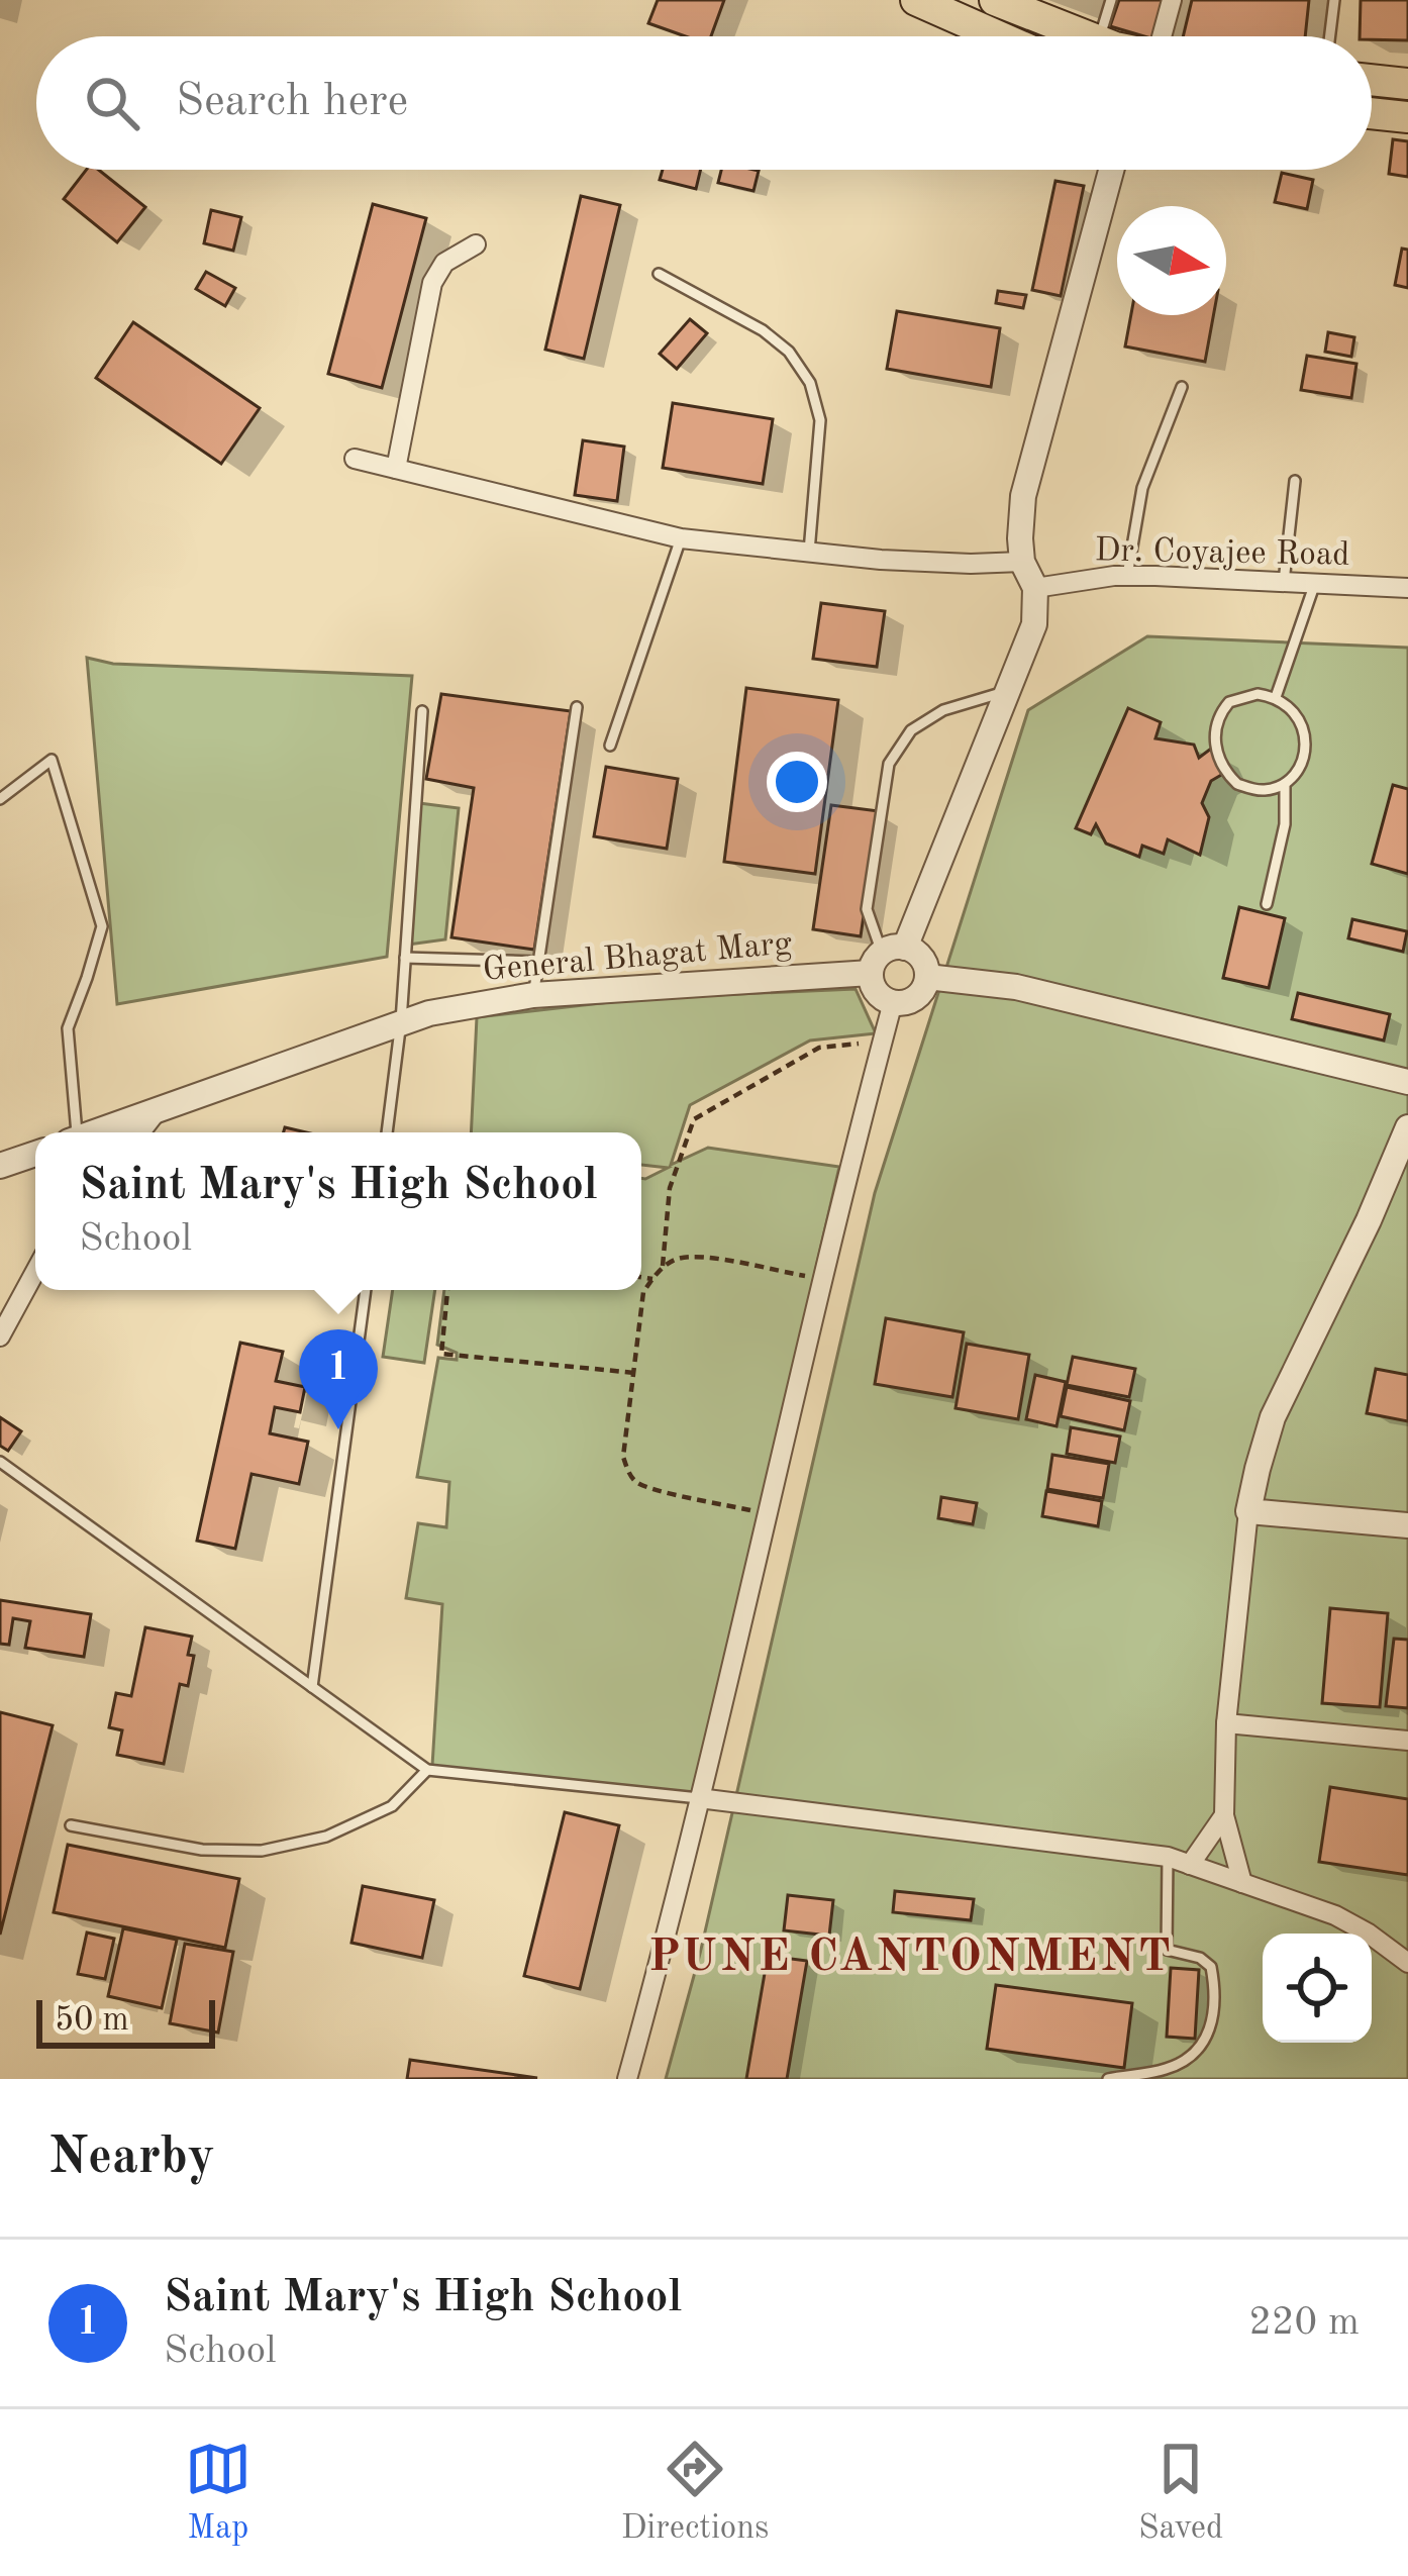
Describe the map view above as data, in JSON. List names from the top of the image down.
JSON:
{
  "streets": {
    "street": ["Dr. Coyajee Road", "General Bhagat Marg"]
  },
  "districts": ["PUNE CANTONMENT"],
  "scale_bar": "50 m",
  "north": "right",
  "page": {
    "search": "Search here",
    "popup": ["Saint Mary's High School", "School"],
    "pins": "1",
    "scale": "50 m",
    "heading": "Nearby",
    "list": [
      {
        "mark": "1",
        "name": "Saint Mary's High School",
        "note": "School",
        "value": "220 m"
      }
    ],
    "nav": ["Map", "Directions", "Saved"]
  }
}
